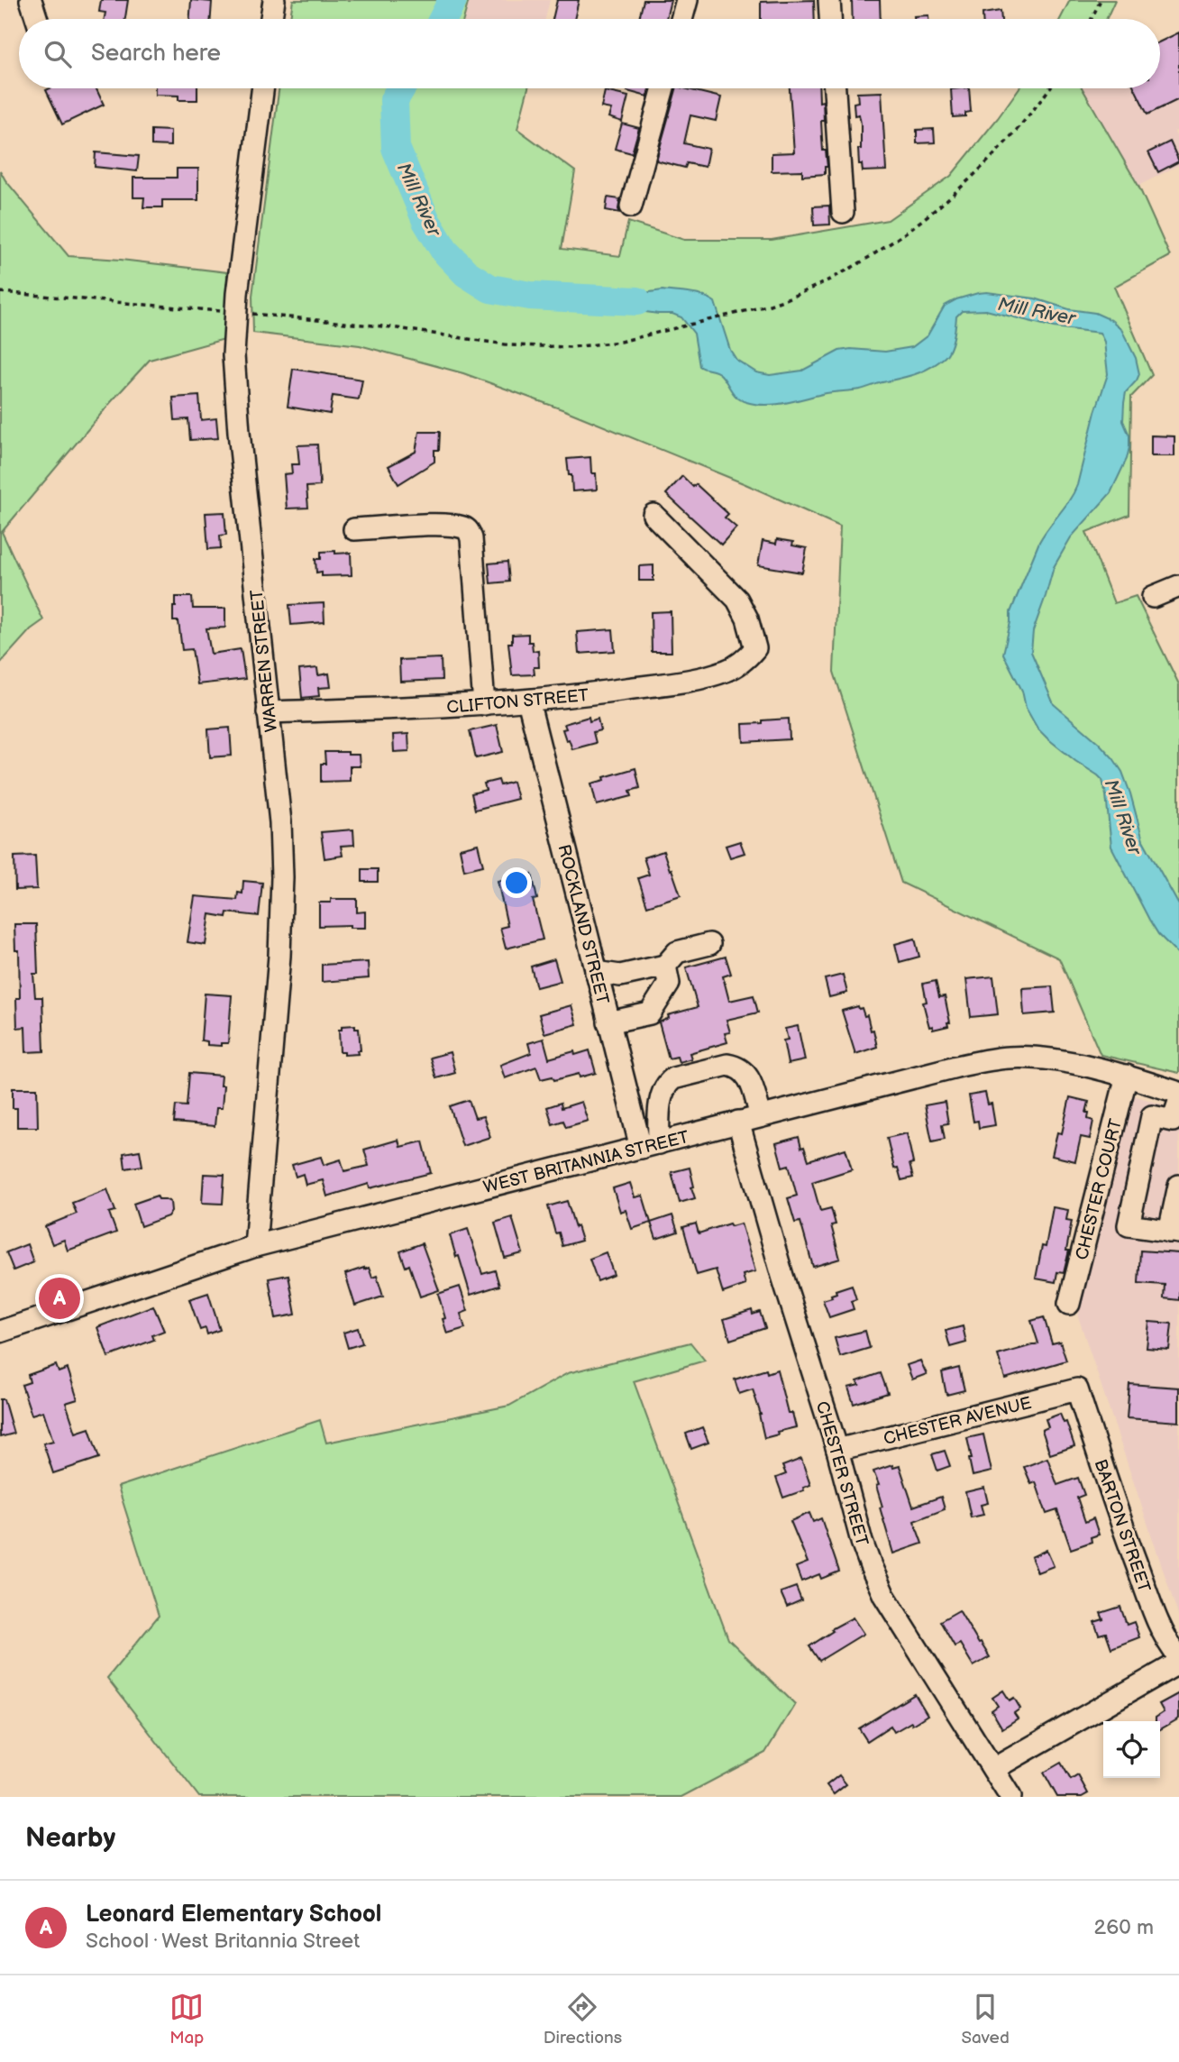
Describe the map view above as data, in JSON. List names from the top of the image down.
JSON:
{
  "streets": {
    "street": [
      "WARREN STREET",
      "CLIFTON STREET",
      "ROCKLAND STREET",
      "WEST BRITANNIA STREET",
      "CHESTER COURT",
      "CHESTER AVENUE",
      "CHESTER STREET",
      "BARTON STREET"
    ]
  },
  "crossings": [
    ["WARREN STREET", "CLIFTON STREET"],
    ["WARREN STREET", "WEST BRITANNIA STREET"],
    ["CLIFTON STREET", "ROCKLAND STREET"],
    ["ROCKLAND STREET", "WEST BRITANNIA STREET"],
    ["WEST BRITANNIA STREET", "CHESTER COURT"],
    ["WEST BRITANNIA STREET", "CHESTER STREET"],
    ["CHESTER AVENUE", "CHESTER STREET"],
    ["CHESTER AVENUE", "BARTON STREET"]
  ],
  "water": ["Mill River"],
  "page": {
    "search": "Search here",
    "pins": "A",
    "heading": "Nearby",
    "list": [
      {
        "mark": "A",
        "name": "Leonard Elementary School",
        "note": "School · West Britannia Street",
        "value": "260 m"
      }
    ],
    "nav": ["Map", "Directions", "Saved"]
  }
}
